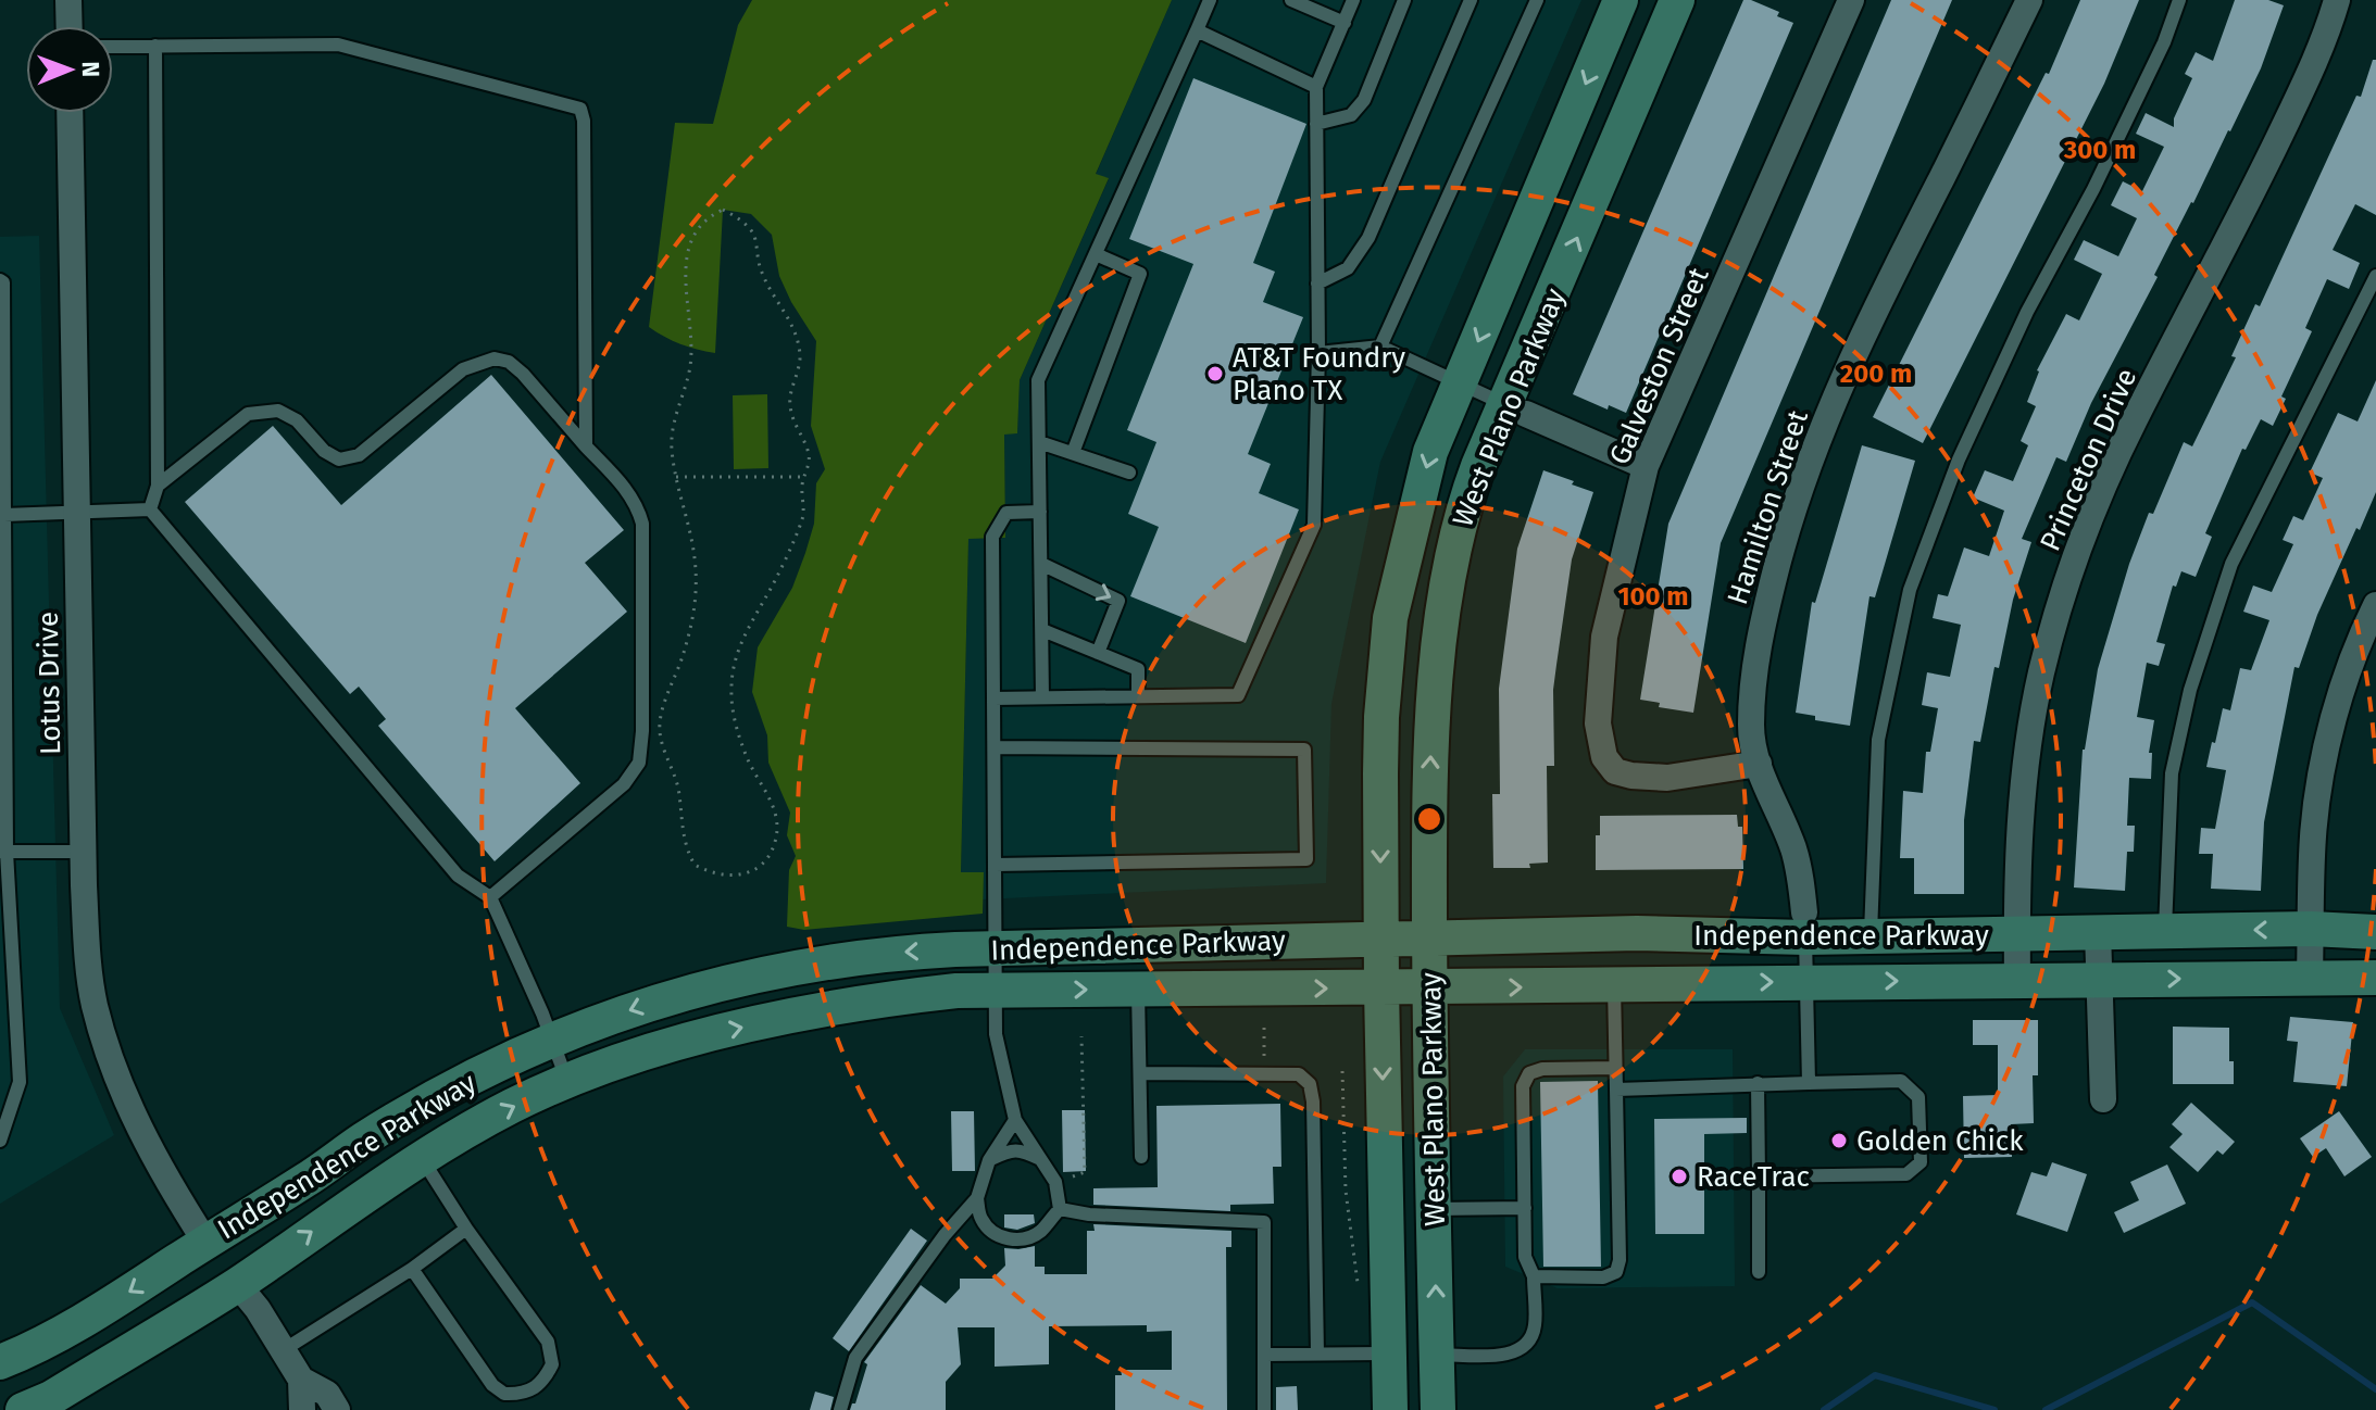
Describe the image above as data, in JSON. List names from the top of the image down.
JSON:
{
  "streets": {
    "main road": ["West Plano Parkway", "Independence Parkway"],
    "street": [
      "Galveston Street",
      "Princeton Drive",
      "Hamilton Street",
      "Lotus Drive"
    ]
  },
  "crossings": [
    ["Galveston Street", "Hamilton Street"],
    ["West Plano Parkway", "Independence Parkway"],
    ["Princeton Drive", "Independence Parkway"],
    ["Hamilton Street", "Independence Parkway"],
    ["Lotus Drive", "Independence Parkway"]
  ],
  "places": ["AT&T Foundry Plano TX", "Golden Chick", "RaceTrac"],
  "north": "right",
  "rings": ["300 m", "200 m", "100 m"]
}
